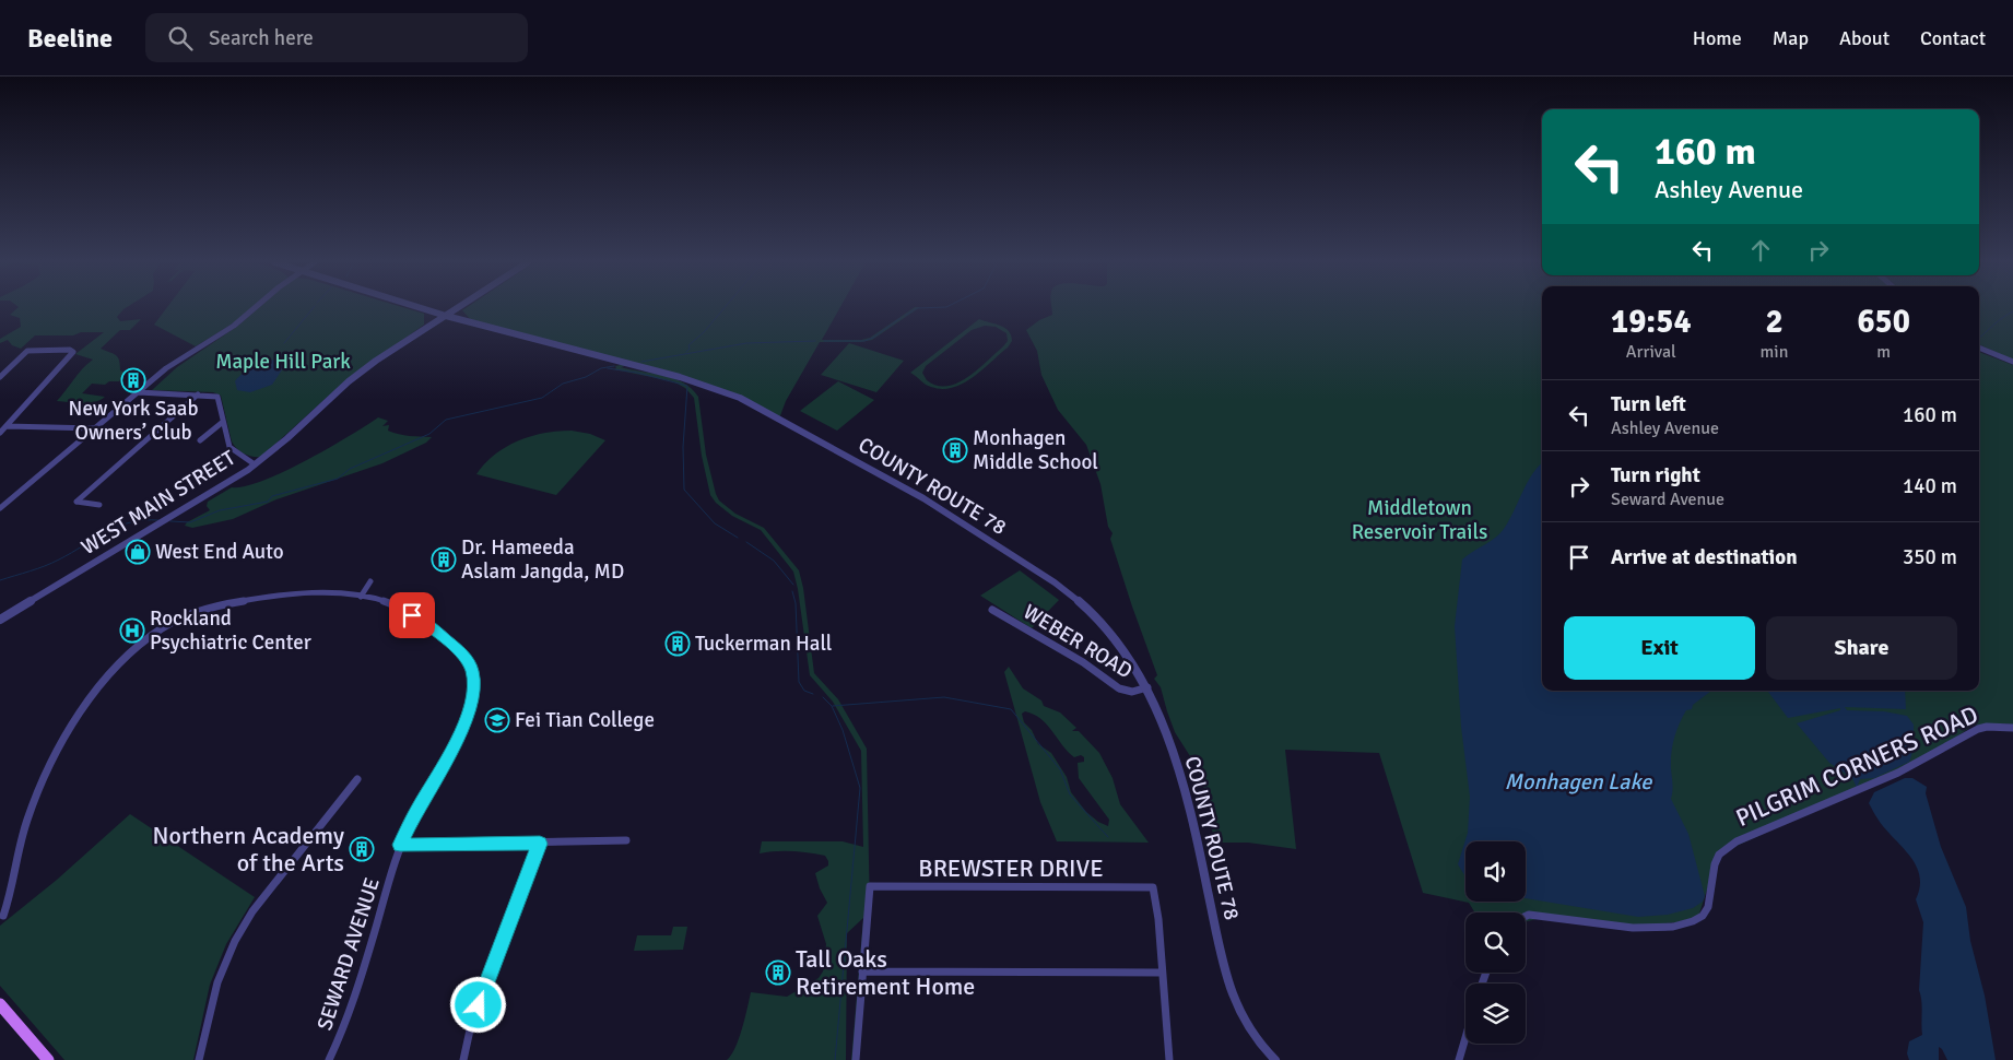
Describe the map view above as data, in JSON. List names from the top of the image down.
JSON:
{
  "streets": {
    "street": [
      "COUNTY ROUTE 78",
      "WEST MAIN STREET",
      "WEBER ROAD",
      "PILGRIM CORNERS ROAD",
      "BREWSTER DRIVE",
      "SEWARD AVENUE"
    ]
  },
  "crossings": [
    ["COUNTY ROUTE 78", "WEST MAIN STREET"],
    ["COUNTY ROUTE 78", "WEBER ROAD"]
  ],
  "water": ["Monhagen Lake"],
  "parks": ["Maple Hill Park", "Middletown Reservoir Trails"],
  "places": {
    "building": [
      "New York Saab Owners’ Club",
      "Monhagen Middle School",
      "Dr. Hameeda Aslam Jangda, MD",
      "Tuckerman Hall",
      "Northern Academy of the Arts",
      "Tall Oaks Retirement Home"
    ],
    "shop": ["West End Auto"],
    "hospital": ["Rockland Psychiatric Center"],
    "school or university": ["Fei Tian College"]
  },
  "page": {
    "header": "Beeline",
    "search": "Search here",
    "nav": [
      "Home",
      "Map",
      "About",
      "Contact"
    ],
    "turn": ["160 m", "Ashley Avenue"],
    "eta": [
      "19:54",
      "Arrival",
      "2",
      "min",
      "650",
      "m"
    ],
    "list": [
      {
        "name": "Turn left",
        "note": "Ashley Avenue",
        "value": "160 m"
      },
      {
        "name": "Turn right",
        "note": "Seward Avenue",
        "value": "140 m"
      },
      {
        "name": "Arrive at destination",
        "value": "350 m"
      }
    ],
    "buttons": ["Exit", "Share"]
  }
}
